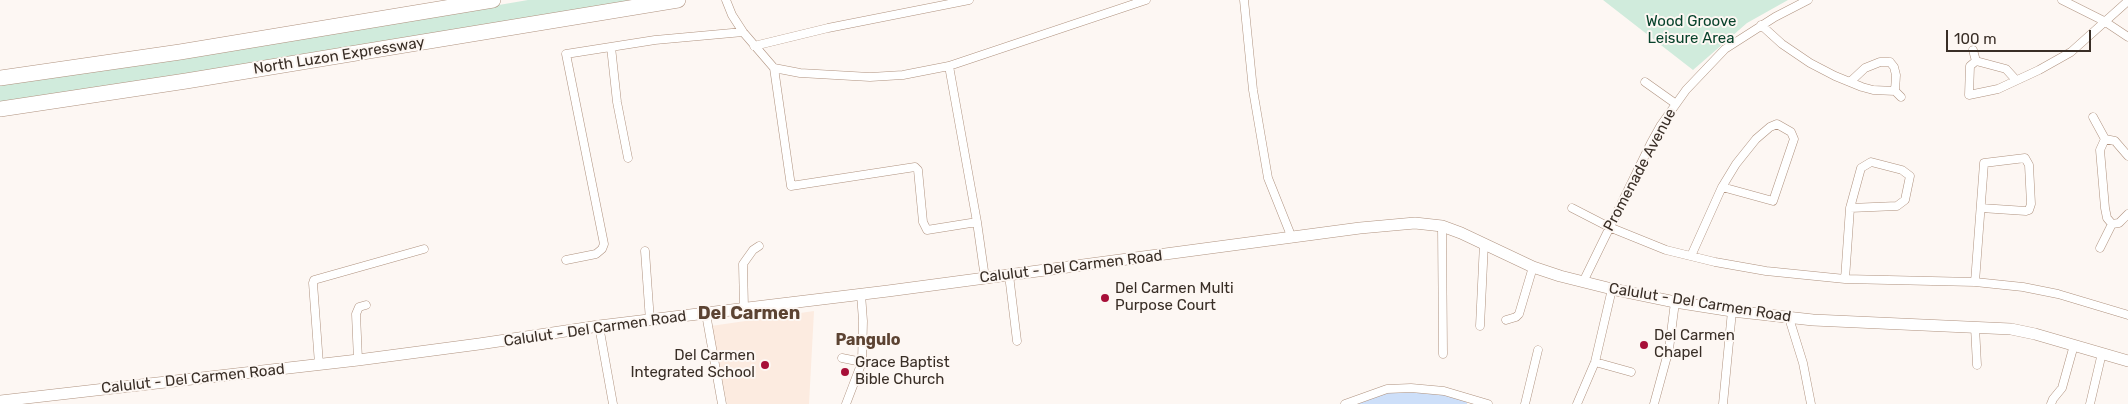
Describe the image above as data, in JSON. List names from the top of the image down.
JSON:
{
  "streets": {
    "highway": ["North Luzon Expressway"],
    "main road": ["Calulut - Del Carmen Road"],
    "street": ["Promenade Avenue"]
  },
  "crossings": [
    ["Promenade Avenue", "Calulut - Del Carmen Road"]
  ],
  "districts": ["Del Carmen", "Pangulo"],
  "parks": ["Wood Groove Leisure Area"],
  "places": [
    "Del Carmen Multi Purpose Court",
    "Del Carmen Chapel",
    "Del Carmen Integrated School",
    "Grace Baptist Bible Church"
  ],
  "scale_bar": "100 m"
}
